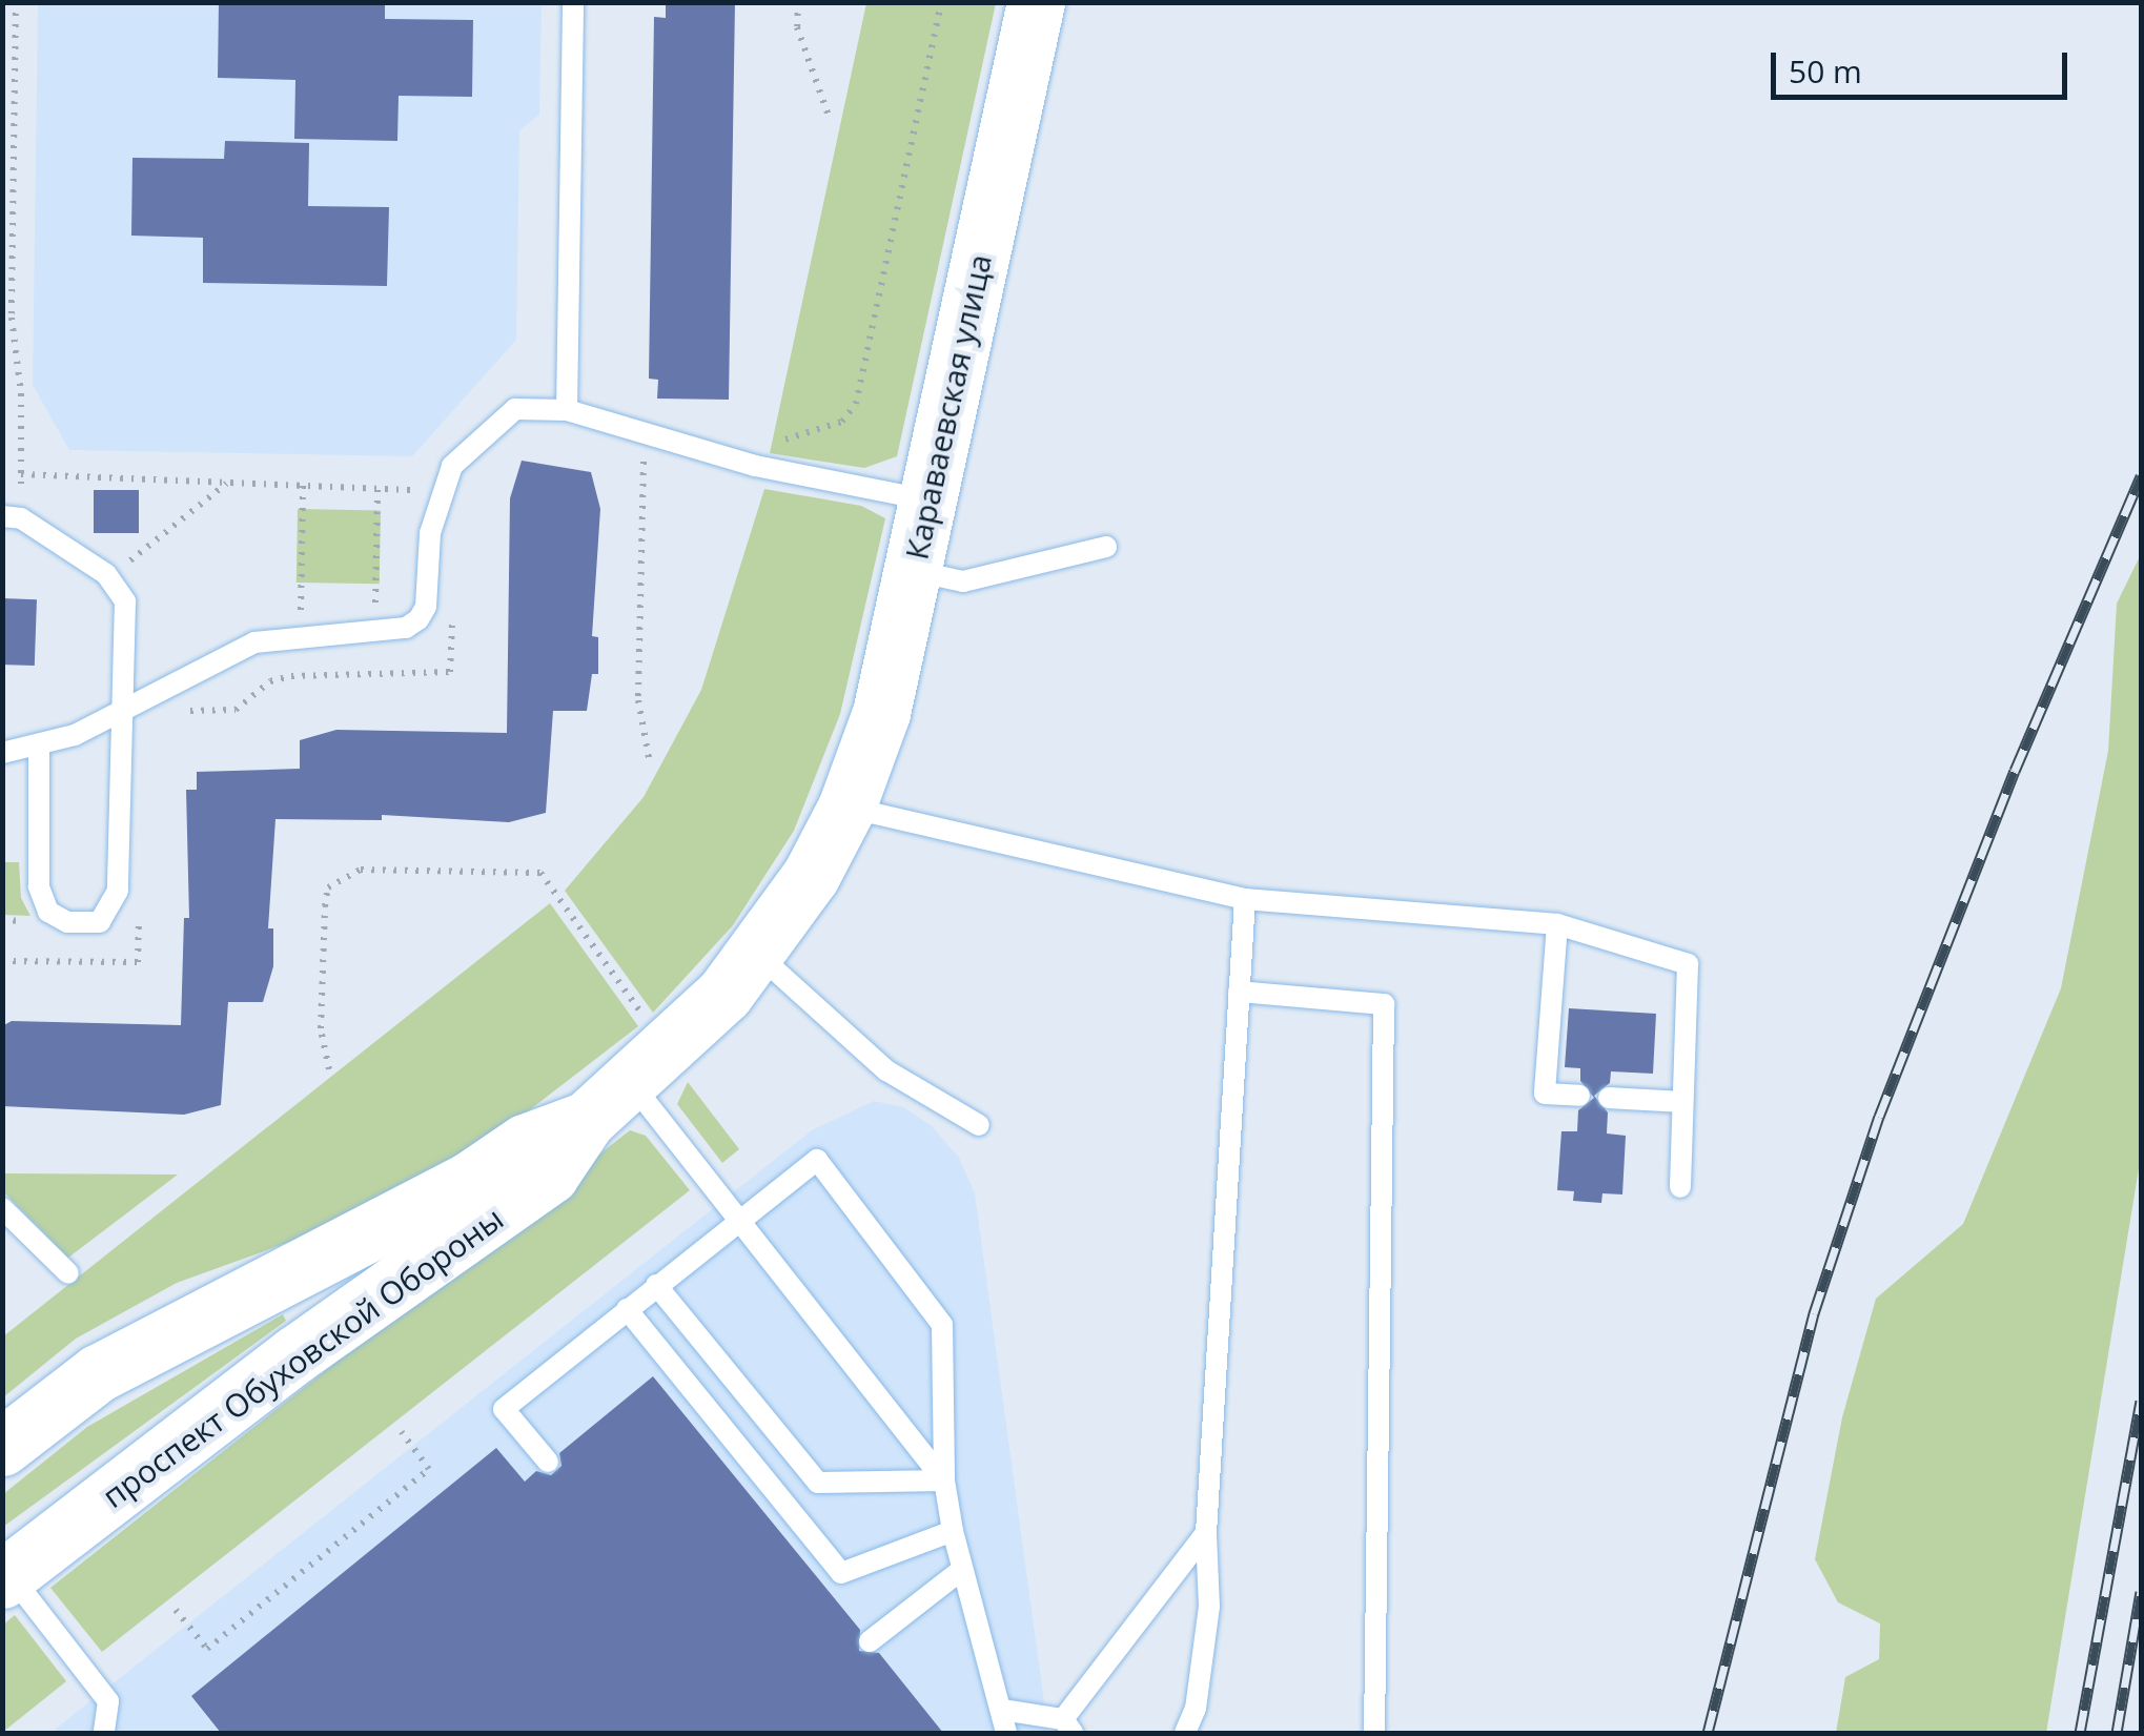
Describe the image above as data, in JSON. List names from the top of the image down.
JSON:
{
  "streets": {
    "street": ["Караваевская улица", "проспект Обуховской Обороны"]
  },
  "crossings": [
    ["Караваевская улица", "проспект Обуховской Обороны"]
  ],
  "scale_bar": "50 m"
}
